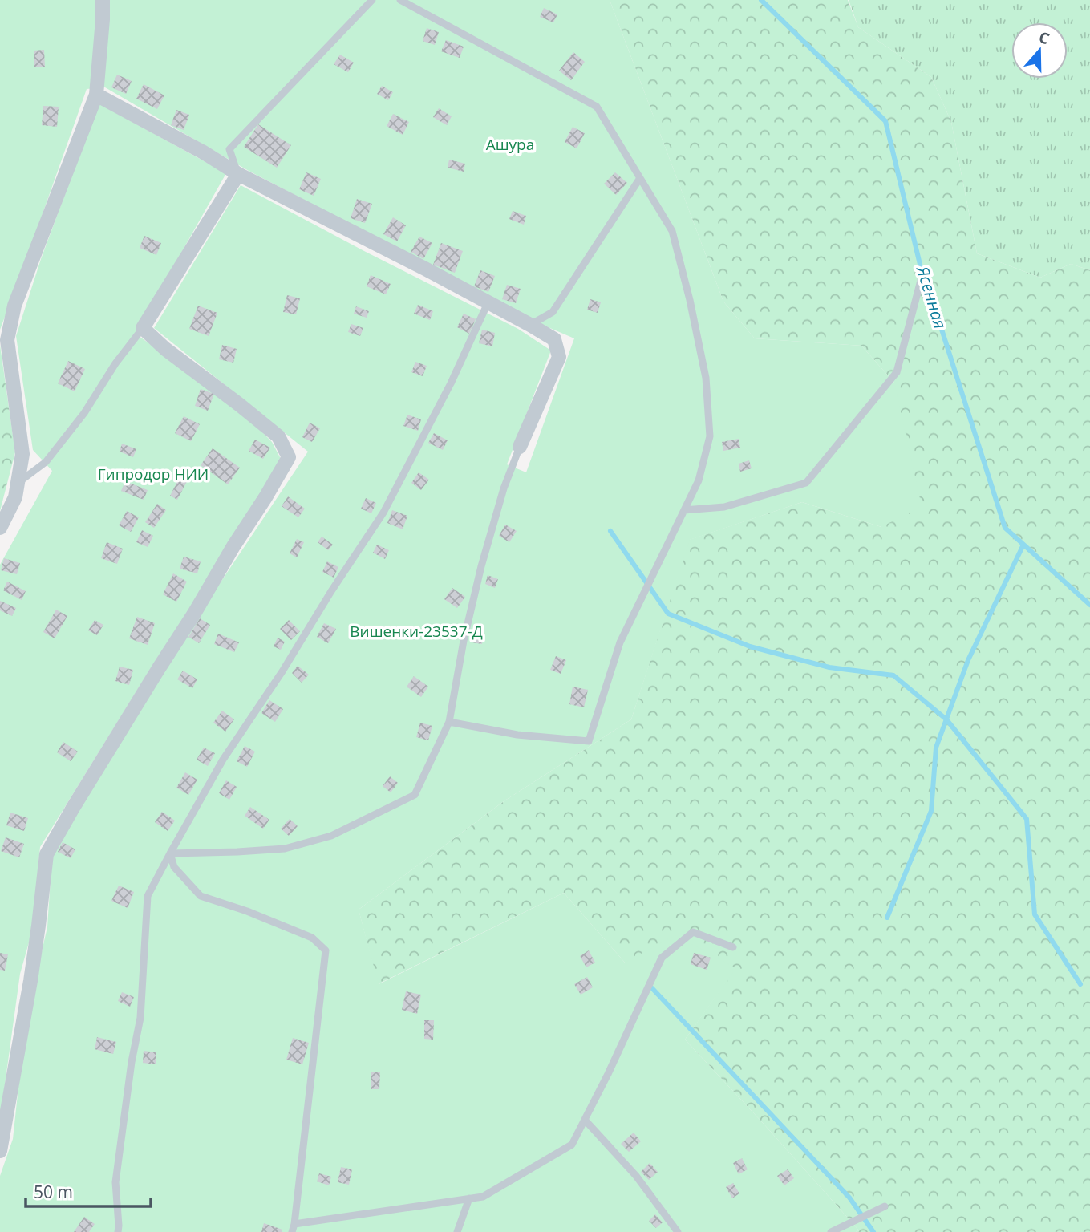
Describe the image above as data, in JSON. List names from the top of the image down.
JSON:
{
  "water": ["Ясенная"],
  "parks": ["Ашура", "Гипродор НИИ", "Вишенки-23537-Д"],
  "scale_bar": "50 m",
  "north": "top"
}
